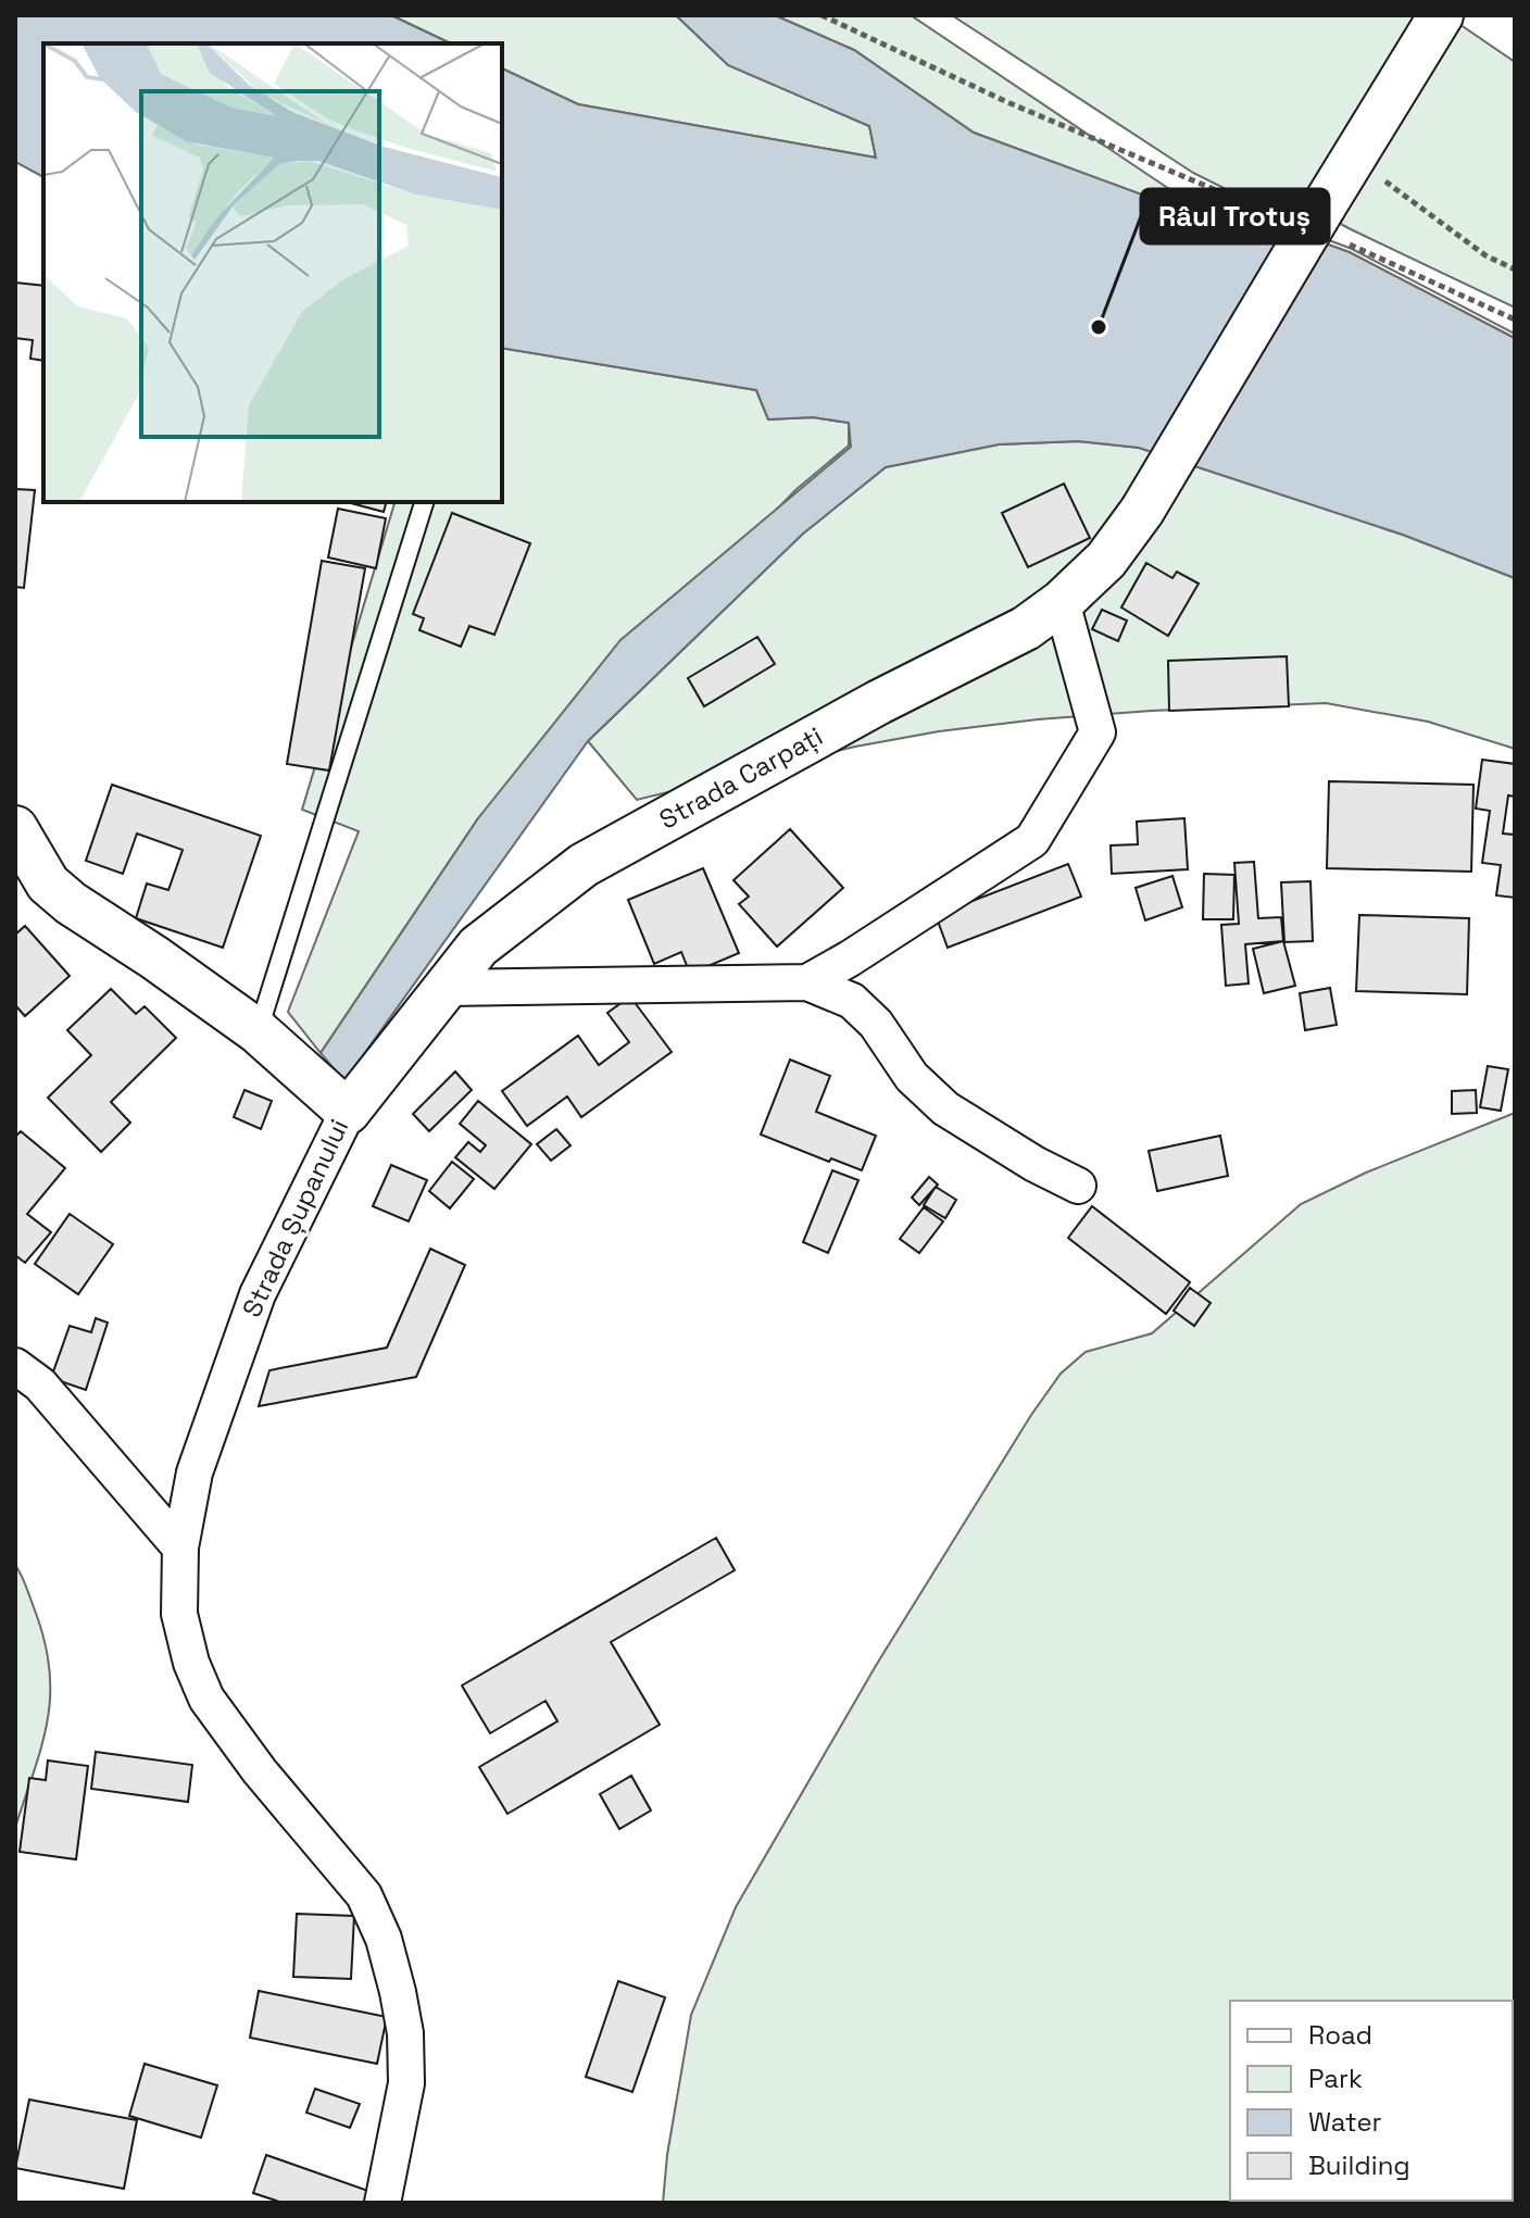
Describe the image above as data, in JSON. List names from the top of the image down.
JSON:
{
  "streets": {
    "street": ["Strada Carpați", "Strada Șupanului"]
  },
  "crossings": [
    ["Strada Carpați", "Strada Șupanului"]
  ],
  "places": ["Râul Trotuș"],
  "legend": [
    "Road",
    "Park",
    "Water",
    "Building"
  ]
}
